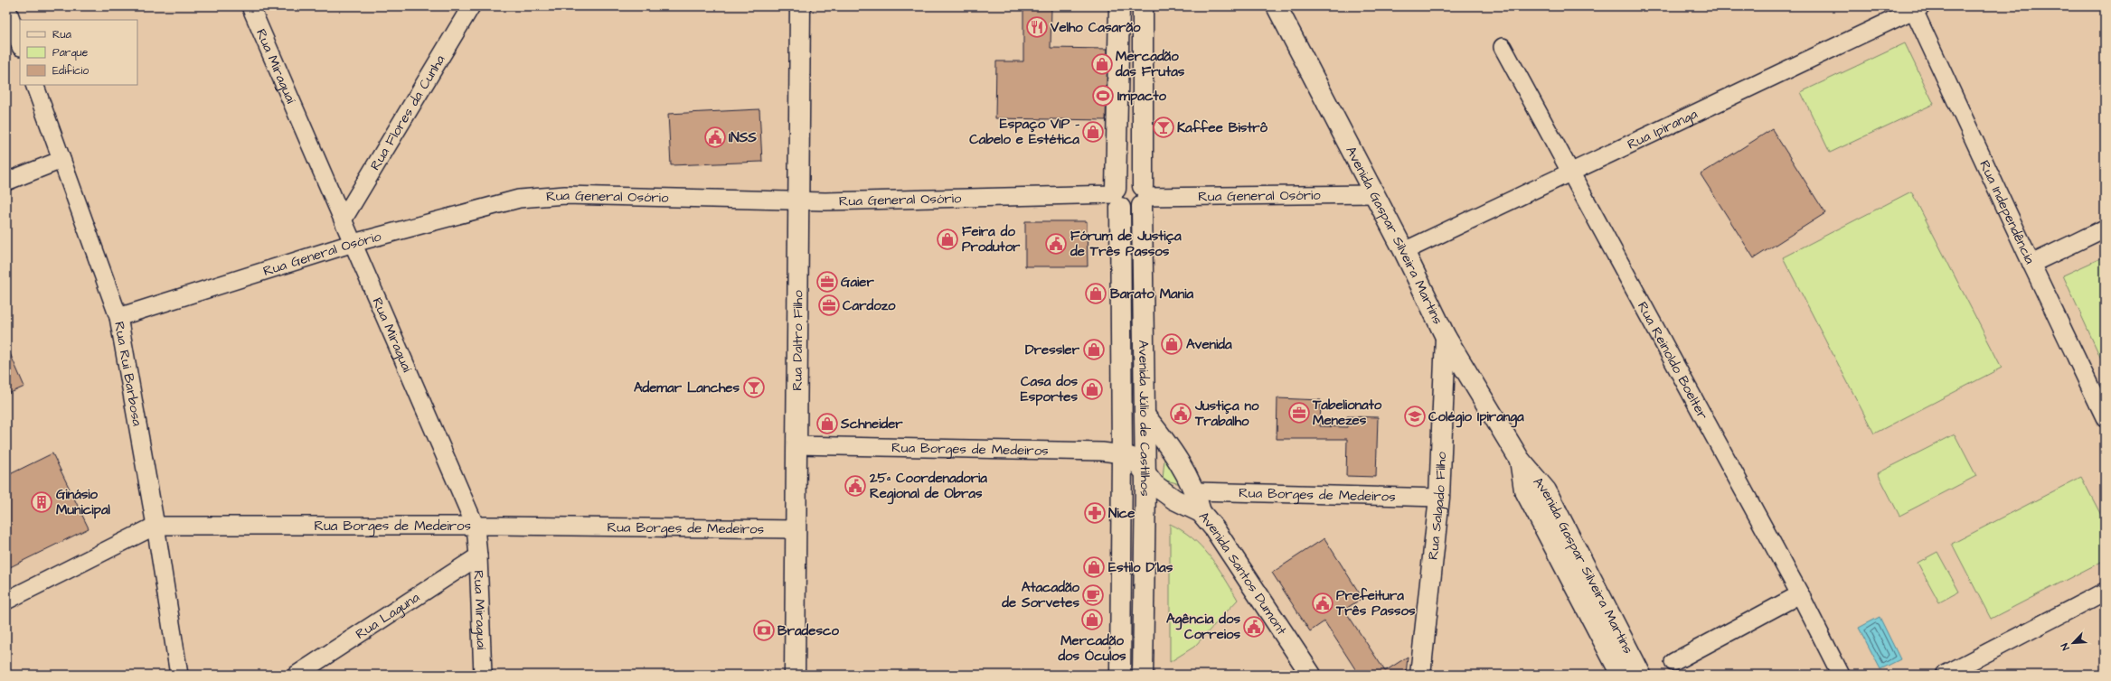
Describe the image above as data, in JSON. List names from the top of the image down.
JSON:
{
  "streets": {
    "street": [
      "Rua Miraguaí",
      "Rua Flores da Cunha",
      "Rua Ipiranga",
      "Rua General Osório",
      "Rua Independência",
      "Avenida Gaspar Silveira Martins",
      "Rua Daltro Filho",
      "Rua Reinoldo Boelter",
      "Rua Rui Barbosa",
      "Avenida Júlio de Castilhos",
      "Rua Borges de Medeiros",
      "Rua Salgado Filho",
      "Avenida Santos Dumont",
      "Rua Laguna"
    ]
  },
  "crossings": [
    ["Rua Miraguaí", "Rua Flores da Cunha"],
    ["Rua Miraguaí", "Rua General Osório"],
    ["Rua Miraguaí", "Rua Borges de Medeiros"],
    ["Rua Miraguaí", "Rua Laguna"],
    ["Rua Ipiranga", "Rua Independência"],
    ["Rua Ipiranga", "Avenida Gaspar Silveira Martins"],
    ["Rua Ipiranga", "Rua Reinoldo Boelter"],
    ["Rua General Osório", "Avenida Gaspar Silveira Martins"],
    ["Rua General Osório", "Rua Daltro Filho"],
    ["Rua General Osório", "Rua Rui Barbosa"],
    ["Rua General Osório", "Avenida Júlio de Castilhos"],
    ["Avenida Gaspar Silveira Martins", "Rua Salgado Filho"],
    ["Rua Daltro Filho", "Rua Borges de Medeiros"],
    ["Rua Rui Barbosa", "Rua Borges de Medeiros"],
    ["Avenida Júlio de Castilhos", "Rua Borges de Medeiros"],
    ["Avenida Júlio de Castilhos", "Avenida Santos Dumont"],
    ["Rua Borges de Medeiros", "Rua Salgado Filho"],
    ["Rua Borges de Medeiros", "Avenida Santos Dumont"]
  ],
  "places": {
    "restaurant": ["Velho Casarão"],
    "shop": [
      "Mercadão das Frutas",
      "Espaço VIP - Cabelo e Estética",
      "Feira do Produtor",
      "Barato Mania",
      "Avenida",
      "Dressler",
      "Casa dos Esportes",
      "Schneider",
      "Estilo D'las",
      "Mercadão dos Óculos"
    ],
    "sports": ["Impacto"],
    "bar": ["Kaffee Bistrô", "Ademar Lanches"],
    "public building": [
      "INSS",
      "Fórum de Justiça de Três Passos",
      "Justiça no Trabalho",
      "25ª Coordenadoria Regional de Obras",
      "Prefeitura Três Passos",
      "Agência dos Correios"
    ],
    "office": ["Gaier", "Cardozo", "Tabelionato Menezes"],
    "school or university": ["Colégio Ipiranga"],
    "building": ["Ginásio Municipal"],
    "pharmacy": ["Nice"],
    "cafe": ["Atacadão de Sorvetes"],
    "bank": ["Bradesco"]
  },
  "legend": ["Rua", "Parque", "Edifício"],
  "north": "bottom left"
}
